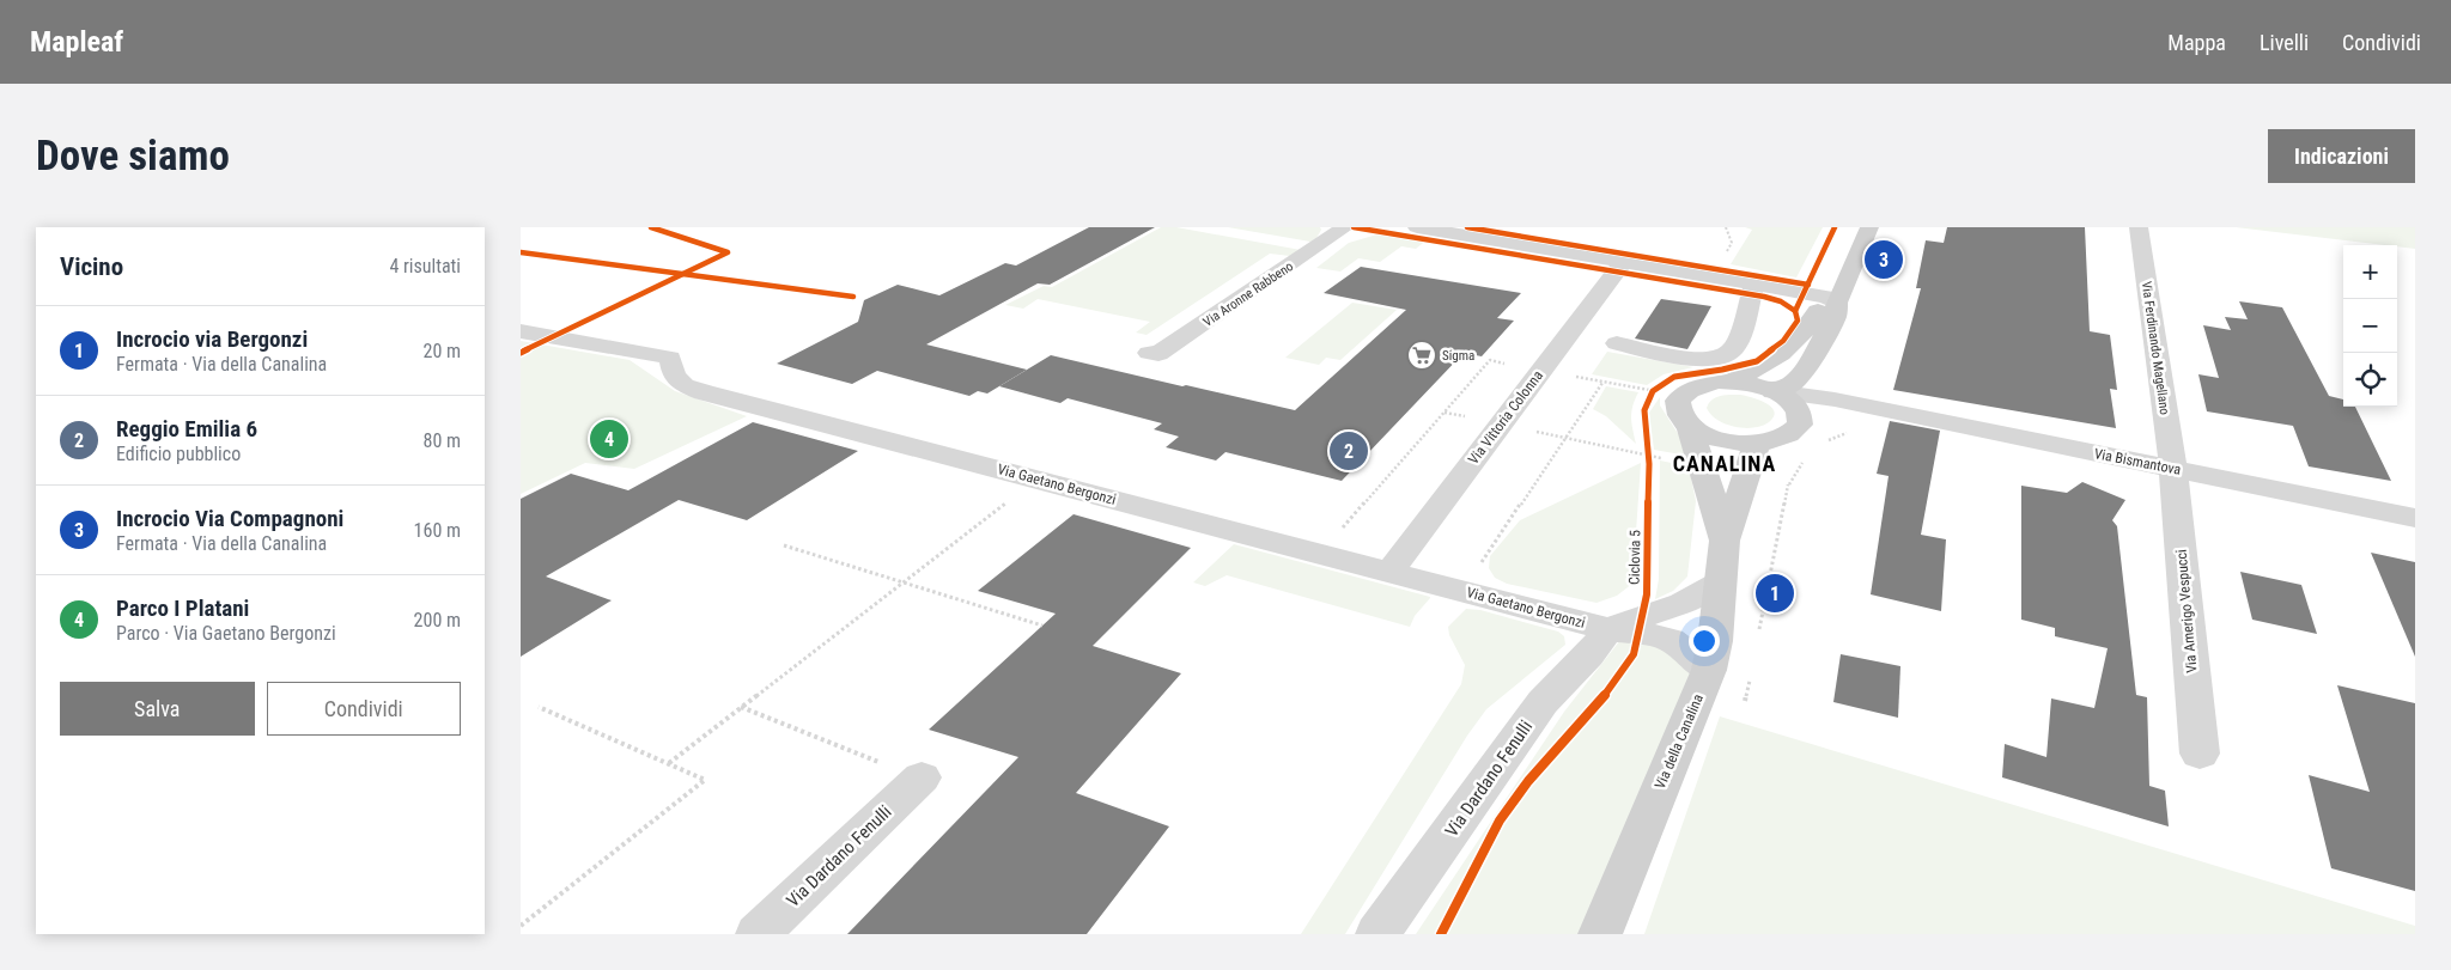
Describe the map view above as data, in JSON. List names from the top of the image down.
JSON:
{
  "streets": {
    "street": [
      "Via Aronne Rabbeno",
      "Via Ferdinando Magellano",
      "Via Vittoria Colonna",
      "Via Bismantova",
      "Via Gaetano Bergonzi",
      "Via Amerigo Vespucci",
      "Via della Canalina",
      "Via Dardano Fenulli"
    ],
    "cycle path": ["Ciclovia 5"]
  },
  "crossings": [
    ["Via Ferdinando Magellano", "Via Bismantova"],
    ["Via Ferdinando Magellano", "Via Amerigo Vespucci"],
    ["Via Vittoria Colonna", "Via Gaetano Bergonzi"],
    ["Via Bismantova", "Via Amerigo Vespucci"],
    ["Via Bismantova", "Via della Canalina"],
    ["Via Gaetano Bergonzi", "Via della Canalina"],
    ["Via Gaetano Bergonzi", "Via Dardano Fenulli"]
  ],
  "districts": ["CANALINA"],
  "places": {
    "supermarket": ["Sigma"]
  },
  "page": {
    "header": "Mapleaf",
    "nav": ["Mappa", "Livelli", "Condividi"],
    "buttons": [
      "Indicazioni",
      ["Salva", "Condividi"]
    ],
    "title": "Dove siamo",
    "heading": ["Vicino", "4 risultati"],
    "pins": [
      "3",
      "4",
      "2",
      "1"
    ],
    "map_buttons": ["+", "−"],
    "list": [
      {
        "mark": "1",
        "name": "Incrocio via Bergonzi",
        "note": "Fermata · Via della Canalina",
        "value": "20 m"
      },
      {
        "mark": "2",
        "name": "Reggio Emilia 6",
        "note": "Edificio pubblico",
        "value": "80 m"
      },
      {
        "mark": "3",
        "name": "Incrocio Via Compagnoni",
        "note": "Fermata · Via della Canalina",
        "value": "160 m"
      },
      {
        "mark": "4",
        "name": "Parco I Platani",
        "note": "Parco · Via Gaetano Bergonzi",
        "value": "200 m"
      }
    ]
  }
}
